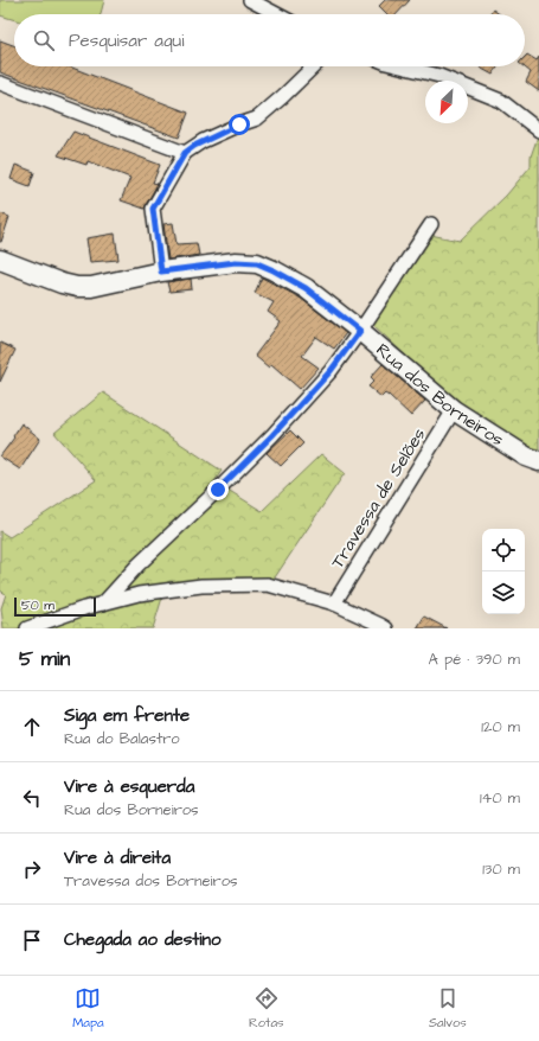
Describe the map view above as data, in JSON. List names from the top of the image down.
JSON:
{
  "streets": {
    "street": ["Rua dos Borneiros", "Travessa de Selões"]
  },
  "crossings": [
    ["Rua dos Borneiros", "Travessa de Selões"]
  ],
  "scale_bar": "50 m",
  "north": "bottom left",
  "page": {
    "search": "Pesquisar aqui",
    "scale": "50 m",
    "heading": ["5 min", "A pé · 390 m"],
    "list": [
      ["Siga em frente", "Rua do Balastro", "120 m"],
      ["Vire à esquerda", "Rua dos Borneiros", "140 m"],
      ["Vire à direita", "Travessa dos Borneiros", "130 m"],
      "Chegada ao destino"
    ],
    "nav": ["Mapa", "Rotas", "Salvos"]
  }
}
